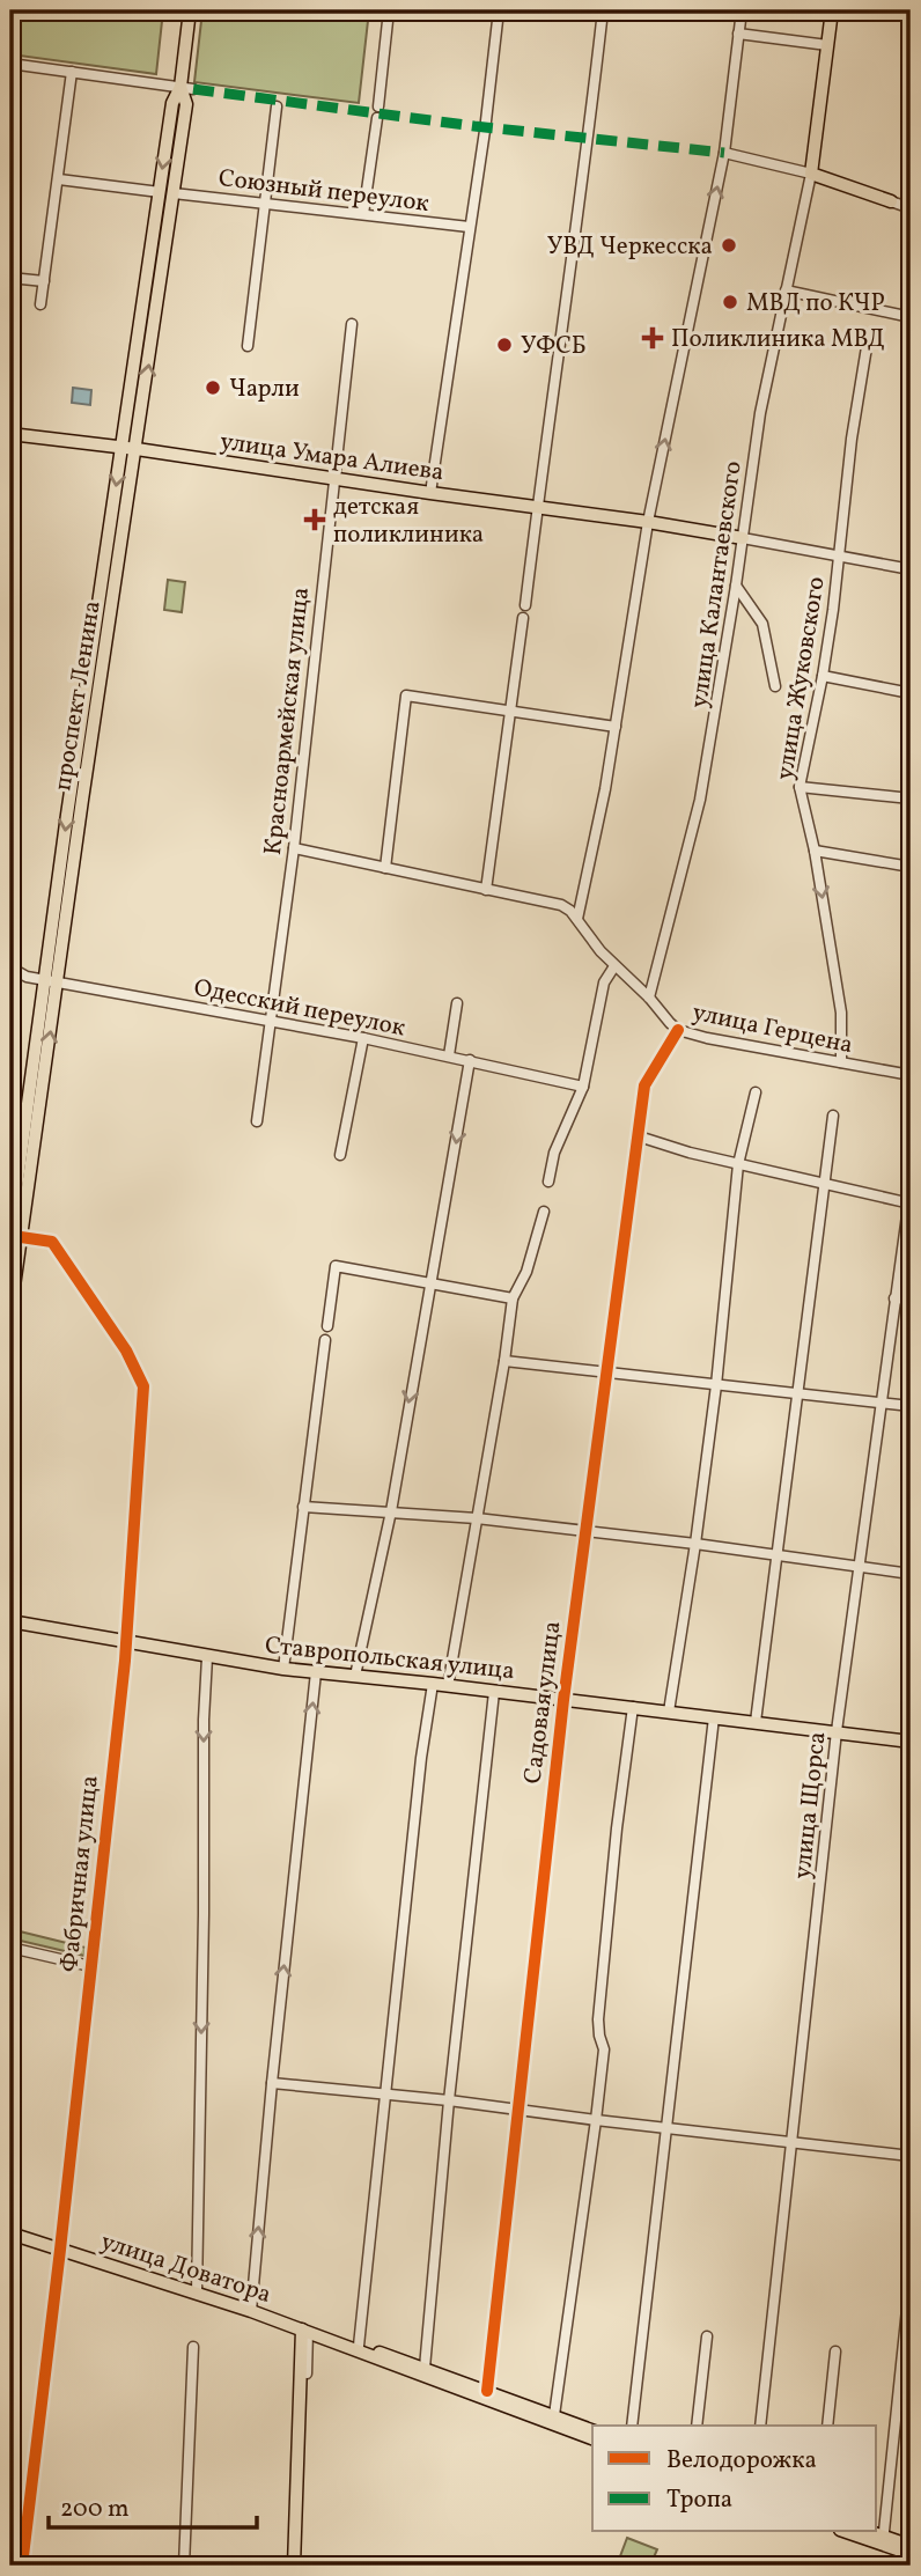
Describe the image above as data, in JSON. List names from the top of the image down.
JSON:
{
  "streets": {
    "main road": [
      "улица Умара Алиева",
      "проспект Ленина",
      "Ставропольская улица",
      "улица Доватора"
    ],
    "street": [
      "Союзный переулок",
      "улица Калантаевского",
      "улица Жуковского",
      "Красноармейская улица",
      "Одесский переулок",
      "улица Герцена",
      "Садовая улица",
      "улица Щорса",
      "Фабричная улица"
    ]
  },
  "crossings": [
    ["Союзный переулок", "проспект Ленина"],
    ["улица Умара Алиева", "улица Калантаевского"],
    ["улица Умара Алиева", "улица Жуковского"],
    ["улица Умара Алиева", "проспект Ленина"],
    ["улица Умара Алиева", "Красноармейская улица"],
    ["улица Калантаевского", "улица Герцена"],
    ["улица Жуковского", "улица Герцена"],
    ["проспект Ленина", "Одесский переулок"],
    ["проспект Ленина", "Фабричная улица"],
    ["Красноармейская улица", "Одесский переулок"],
    ["улица Герцена", "Садовая улица"],
    ["Ставропольская улица", "Садовая улица"],
    ["Ставропольская улица", "улица Щорса"],
    ["Ставропольская улица", "Фабричная улица"],
    ["Садовая улица", "улица Доватора"],
    ["Фабричная улица", "улица Доватора"]
  ],
  "places": {
    "other": [
      "УВД Черкесска",
      "МВД по КЧР",
      "УФСБ",
      "Чарли"
    ],
    "health": ["Поликлиника МВД", "детская поликлиника"]
  },
  "legend": ["Велодорожка", "Тропа"],
  "scale_bar": "200 m"
}
